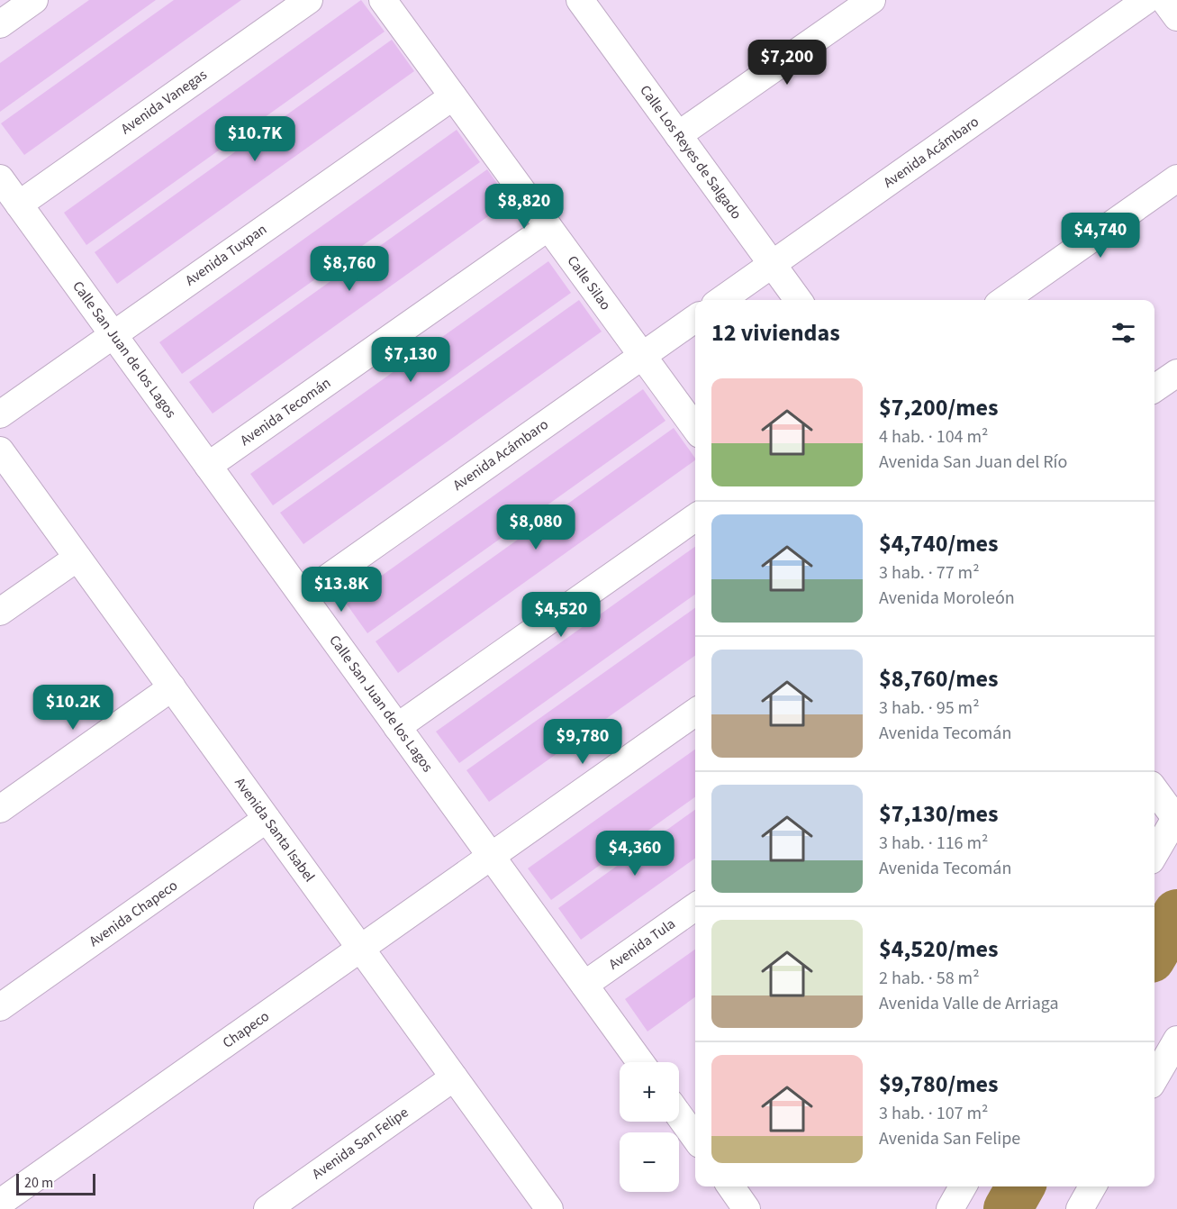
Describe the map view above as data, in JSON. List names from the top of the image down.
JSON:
{
  "streets": {
    "street": [
      "Avenida Vanegas",
      "Calle Los Reyes de Salgado",
      "Avenida Acámbaro",
      "Avenida Tuxpan",
      "Calle Silao",
      "Calle San Juan de los Lagos",
      "Avenida Tecomán",
      "Avenida Santa Isabel",
      "Avenida Chapeco",
      "Avenida Tula",
      "Chapeco",
      "Avenida San Felipe"
    ]
  },
  "crossings": [
    ["Avenida Vanegas", "Calle San Juan de los Lagos"],
    ["Calle Los Reyes de Salgado", "Avenida Acámbaro"],
    ["Avenida Acámbaro", "Calle Silao"],
    ["Avenida Acámbaro", "Calle San Juan de los Lagos"],
    ["Avenida Tuxpan", "Calle Silao"],
    ["Avenida Tuxpan", "Calle San Juan de los Lagos"],
    ["Calle Silao", "Avenida Tecomán"],
    ["Calle San Juan de los Lagos", "Avenida Tecomán"],
    ["Calle San Juan de los Lagos", "Avenida Tula"],
    ["Calle San Juan de los Lagos", "Chapeco"],
    ["Avenida Santa Isabel", "Avenida Chapeco"],
    ["Avenida Santa Isabel", "Chapeco"],
    ["Avenida Santa Isabel", "Avenida San Felipe"]
  ],
  "scale_bar": "20 m",
  "page": {
    "price": [
      "$7,200",
      "$10.7K",
      "$8,820",
      "$4,740",
      "$8,760",
      "$7,130",
      "$8,080",
      "$13.8K",
      "$4,520",
      "$10.2K",
      "$9,780",
      "$4,360"
    ],
    "heading": "12 viviendas",
    "list": [
      {
        "name": "$7,200/mes",
        "note": "4 hab. · 104 m² · Avenida San Juan del Río"
      },
      {
        "name": "$4,740/mes",
        "note": "3 hab. · 77 m² · Avenida Moroleón"
      },
      {
        "name": "$8,760/mes",
        "note": "3 hab. · 95 m² · Avenida Tecomán"
      },
      {
        "name": "$7,130/mes",
        "note": "3 hab. · 116 m² · Avenida Tecomán"
      },
      {
        "name": "$4,520/mes",
        "note": "2 hab. · 58 m² · Avenida Valle de Arriaga"
      },
      {
        "name": "$9,780/mes",
        "note": "3 hab. · 107 m² · Avenida San Felipe"
      }
    ],
    "map_buttons": ["+", "−"],
    "scale": "20 m"
  }
}
